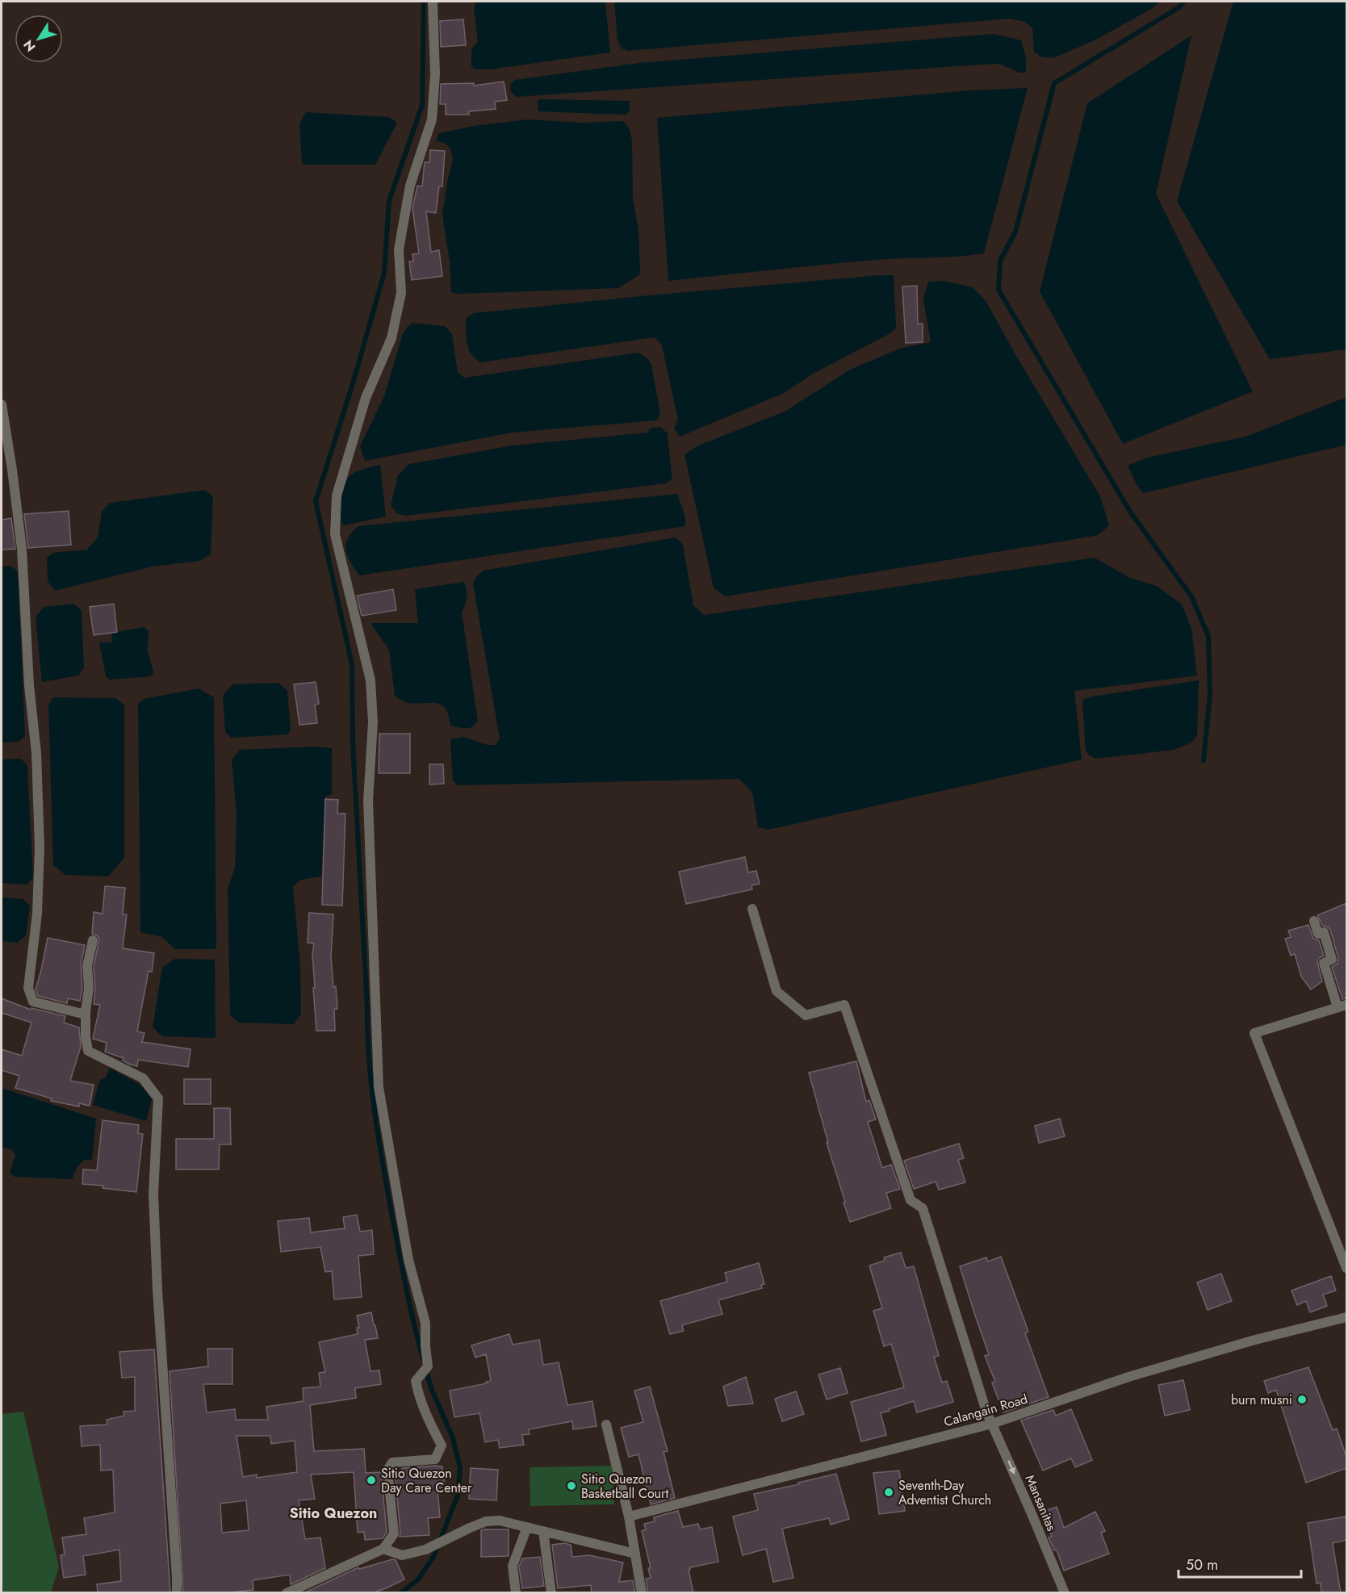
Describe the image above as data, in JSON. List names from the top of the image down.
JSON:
{
  "streets": {
    "street": ["Calangain Road", "Mansanitas"]
  },
  "crossings": [
    ["Calangain Road", "Mansanitas"]
  ],
  "districts": ["Sitio Quezon"],
  "places": [
    "burn musni",
    "Sitio Quezon Day Care Center",
    "Sitio Quezon Basketball Court",
    "Seventh-Day Adventist Church"
  ],
  "scale_bar": "50 m",
  "north": "bottom left"
}
